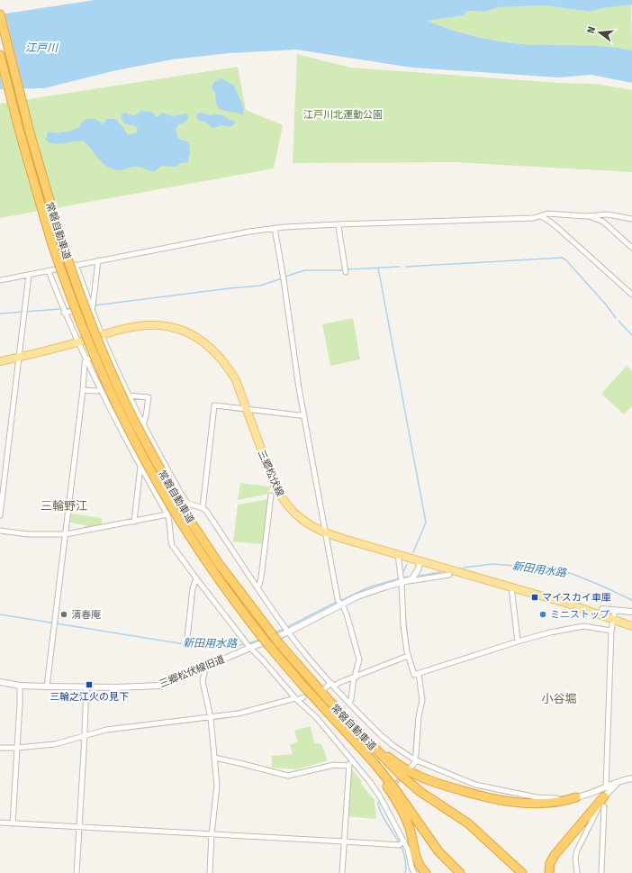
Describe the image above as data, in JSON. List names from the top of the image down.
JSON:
{
  "streets": {
    "highway": ["常磐自動車道"],
    "main road": ["三郷松伏線"],
    "street": ["三郷松伏線旧道"]
  },
  "districts": ["三輪野江", "小谷堀"],
  "water": ["江戸川", "新田用水路"],
  "parks": ["江戸川北運動公園"],
  "places": {
    "transit": ["マイスカイ車庫", "三輪之江火の見下"],
    "other": ["清春庵", "ミニストップ"]
  },
  "north": "left"
}
